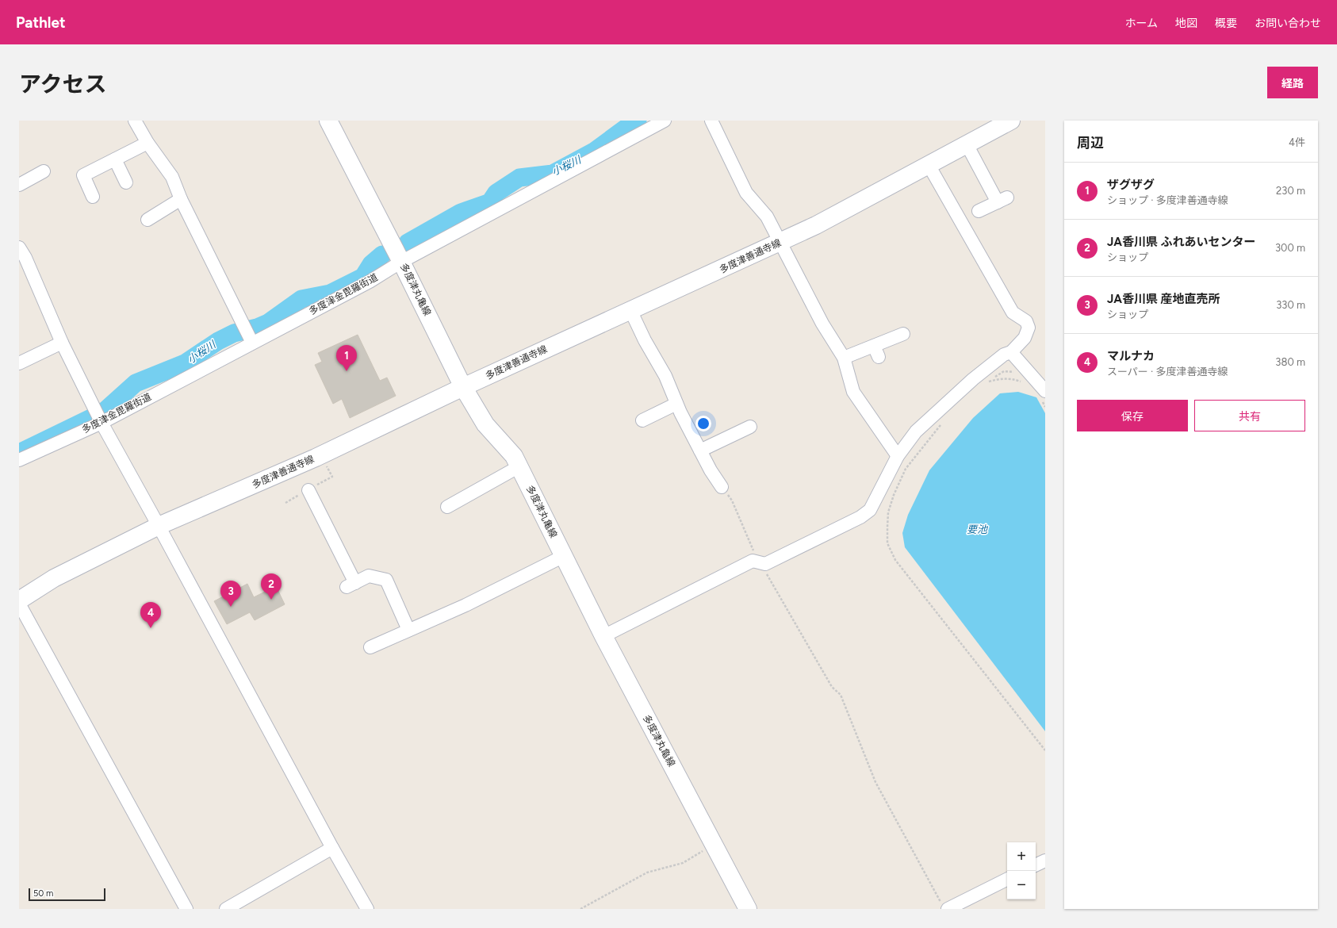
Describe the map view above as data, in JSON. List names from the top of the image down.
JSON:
{
  "streets": {
    "main road": ["多度津善通寺線", "多度津丸亀線"],
    "street": ["多度津金毘羅街道"]
  },
  "crossings": [
    ["多度津善通寺線", "多度津丸亀線"],
    ["多度津丸亀線", "多度津金毘羅街道"]
  ],
  "water": ["小桜川", "要池"],
  "scale_bar": "50 m",
  "page": {
    "header": "Pathlet",
    "nav": [
      "ホーム",
      "地図",
      "概要",
      "お問い合わせ"
    ],
    "title": "アクセス",
    "buttons": [
      "経路",
      ["保存", "共有"]
    ],
    "heading": ["周辺", "4件"],
    "list": [
      {
        "mark": "1",
        "name": "ザグザグ",
        "note": "ショップ · 多度津善通寺線",
        "value": "230 m"
      },
      {
        "mark": "2",
        "name": "JA香川県 ふれあいセンター",
        "note": "ショップ",
        "value": "300 m"
      },
      {
        "mark": "3",
        "name": "JA香川県 産地直売所",
        "note": "ショップ",
        "value": "330 m"
      },
      {
        "mark": "4",
        "name": "マルナカ",
        "note": "スーパー · 多度津善通寺線",
        "value": "380 m"
      }
    ],
    "pins": [
      "1",
      "2",
      "3",
      "4"
    ],
    "map_buttons": ["+", "−"],
    "scale": "50 m"
  }
}
